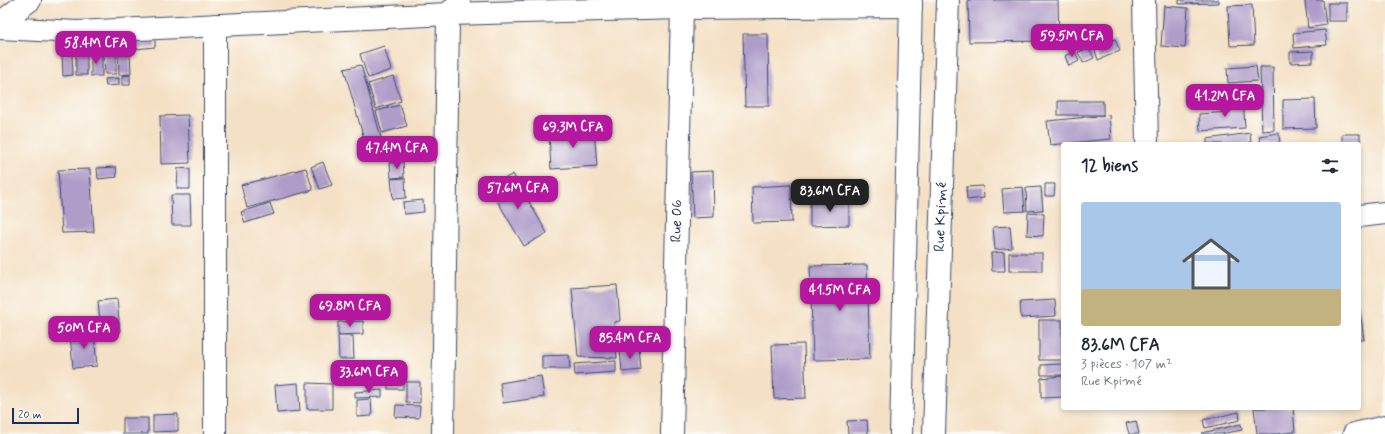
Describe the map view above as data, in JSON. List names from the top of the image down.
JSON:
{
  "streets": {
    "street": ["Rue Kpimé", "Rue 06"]
  },
  "scale_bar": "20 m",
  "page": {
    "price": [
      "59.5M CFA",
      "58.4M CFA",
      "41.2M CFA",
      "69.3M CFA",
      "47.4M CFA",
      "57.6M CFA",
      "83.6M CFA",
      "41.5M CFA",
      "69.8M CFA",
      "50M CFA",
      "85.4M CFA",
      "33.6M CFA"
    ],
    "heading": "12 biens",
    "list": [
      {
        "name": "83.6M CFA",
        "note": "3 pièces · 107 m² · Rue Kpimé"
      }
    ],
    "scale": "20 m"
  }
}
